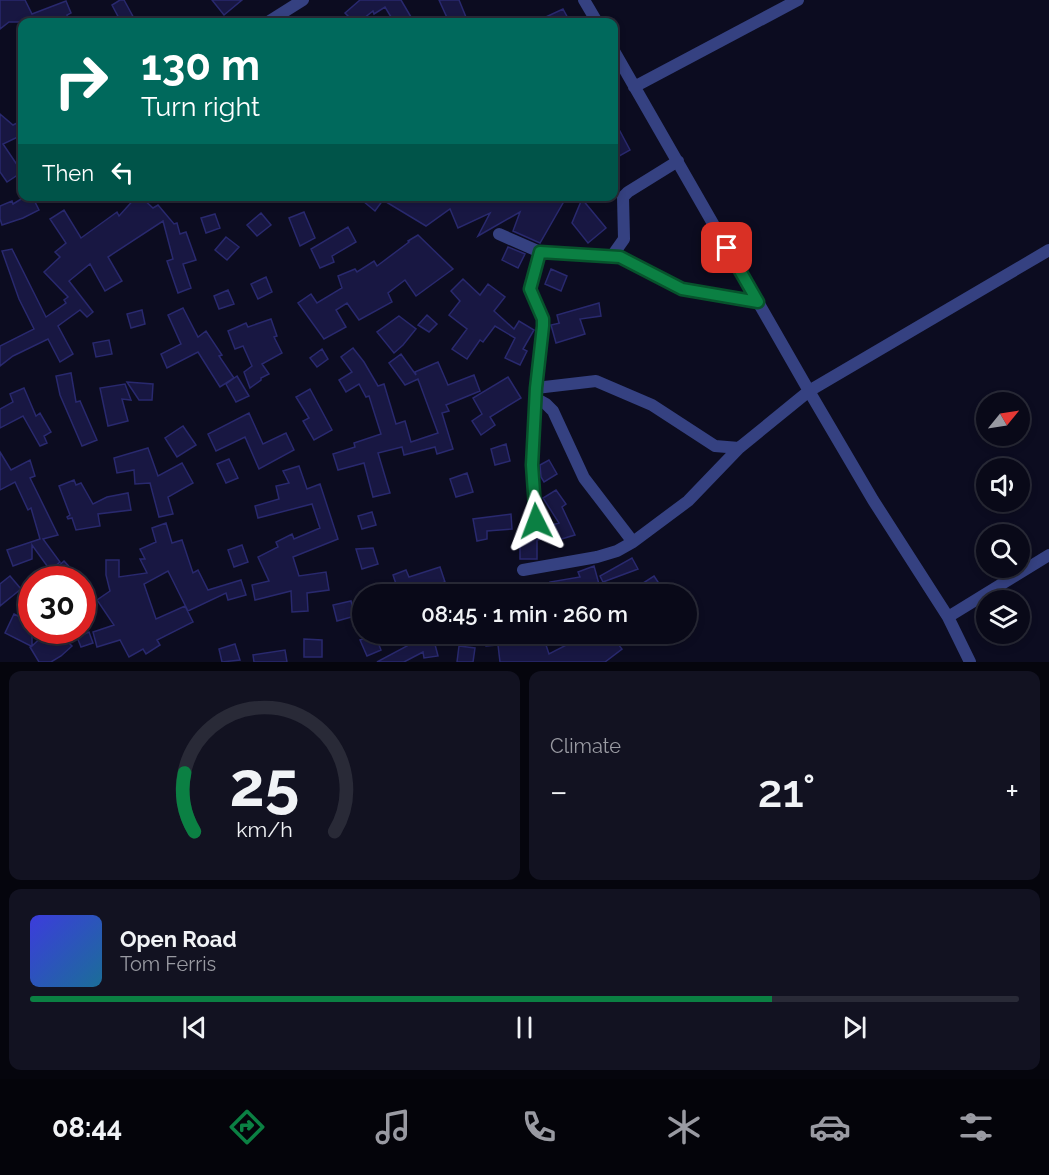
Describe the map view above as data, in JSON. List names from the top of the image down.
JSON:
{
  "north": "top right",
  "page": {
    "turn": ["130 m", "Turn right"],
    "then": "Then",
    "limit": "30",
    "trip": "08:45 · 1 min · 260 m",
    "tile": "Climate",
    "heat": ["−", "21°", "+"],
    "song": ["Open Road", "Tom Ferris"],
    "tabs": "08:44",
    "gauge": ["25", "km/h"]
  }
}
